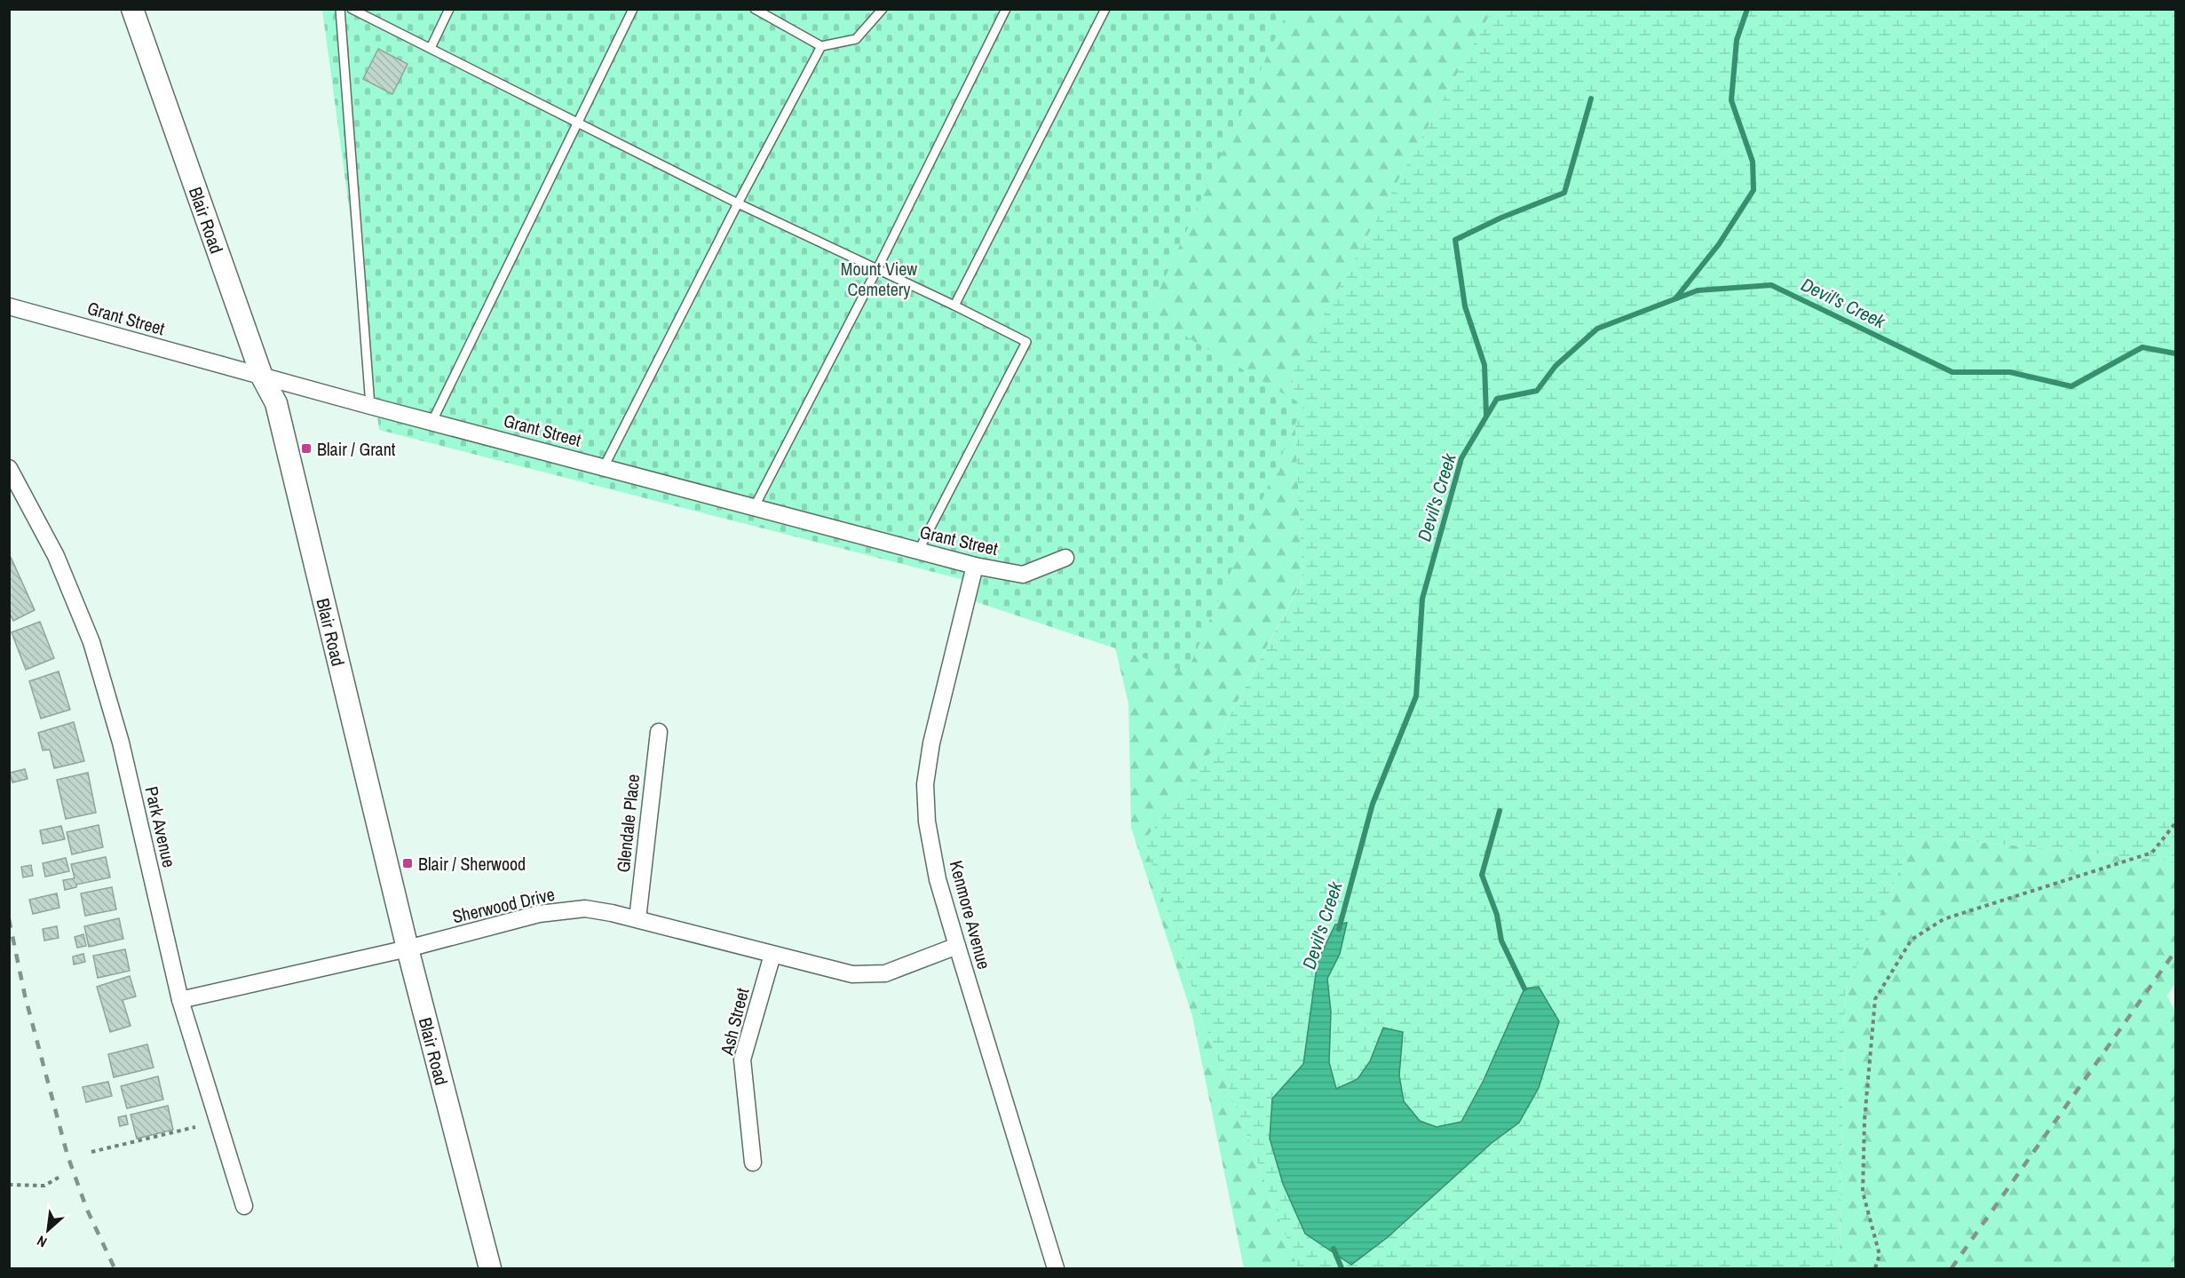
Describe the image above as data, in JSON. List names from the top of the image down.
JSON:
{
  "streets": {
    "street": [
      "Blair Road",
      "Grant Street",
      "Glendale Place",
      "Park Avenue",
      "Sherwood Drive",
      "Kenmore Avenue",
      "Ash Street"
    ]
  },
  "crossings": [
    ["Blair Road", "Grant Street"],
    ["Blair Road", "Sherwood Drive"],
    ["Grant Street", "Kenmore Avenue"],
    ["Glendale Place", "Sherwood Drive"],
    ["Park Avenue", "Sherwood Drive"],
    ["Sherwood Drive", "Kenmore Avenue"],
    ["Sherwood Drive", "Ash Street"]
  ],
  "water": ["Devil's Creek"],
  "parks": ["Mount View Cemetery"],
  "places": {
    "transit": ["Blair / Grant", "Blair / Sherwood"]
  },
  "north": "bottom left"
}
